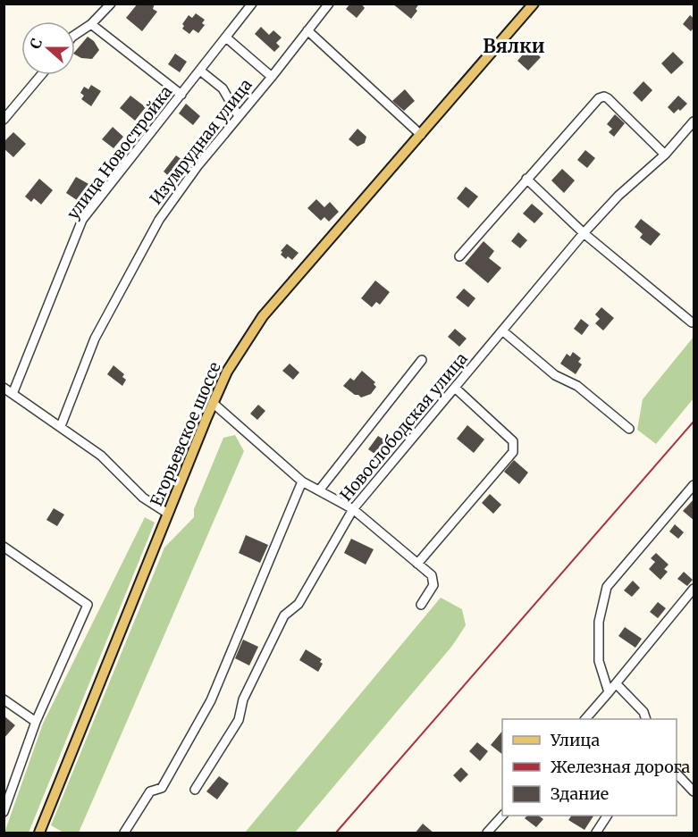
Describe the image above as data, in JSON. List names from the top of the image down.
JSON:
{
  "streets": {
    "main road": ["Егорьевское шоссе"],
    "street": ["Изумрудная улица", "улица Новостройка", "Новослободская улица"]
  },
  "districts": ["Вялки"],
  "legend": ["Улица", "Железная дорога", "Здание"],
  "north": "left"
}
